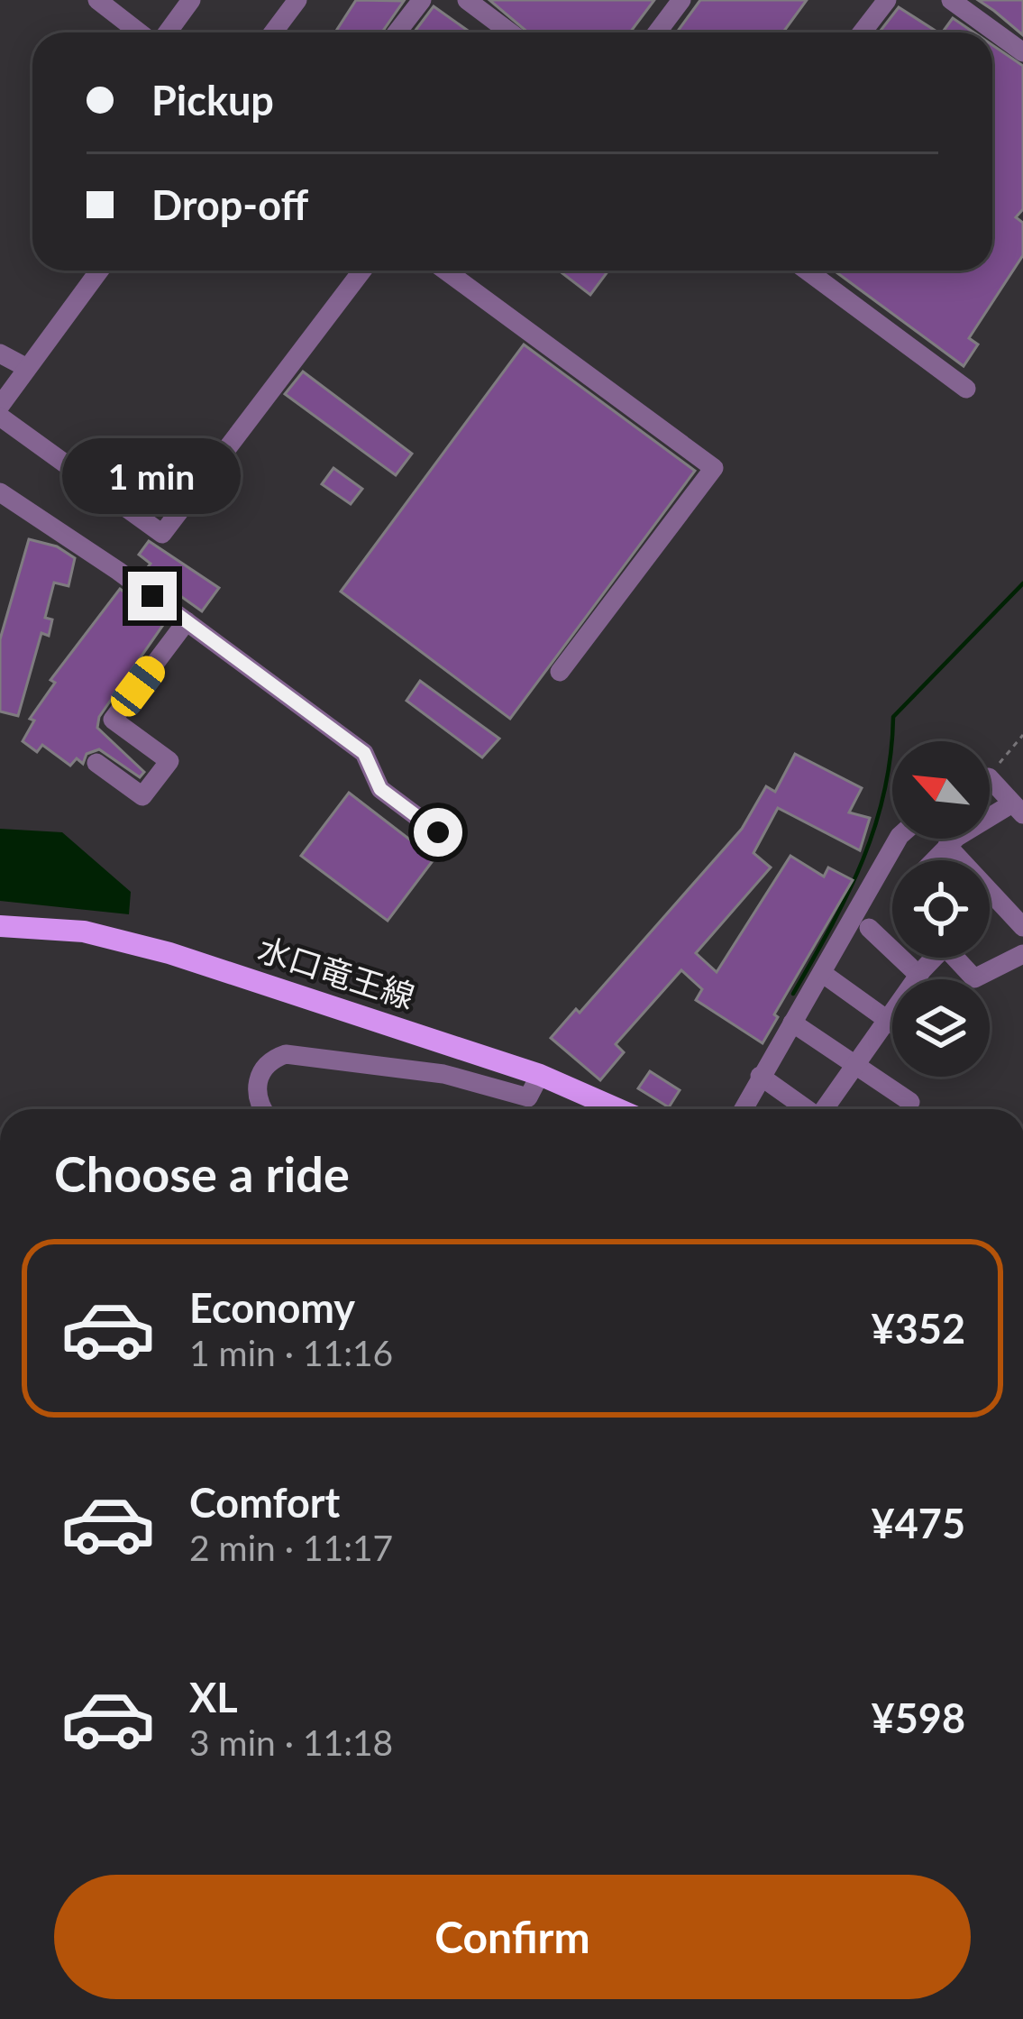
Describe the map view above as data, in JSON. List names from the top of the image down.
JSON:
{
  "streets": {
    "main road": ["水口竜王線"]
  },
  "north": "top left",
  "page": {
    "banner": ["Pickup", "Drop-off"],
    "bubble": "1 min",
    "heading": "Choose a ride",
    "list": [
      {
        "name": "Economy",
        "note": "1 min · 11:16",
        "value": "¥352"
      },
      {
        "name": "Comfort",
        "note": "2 min · 11:17",
        "value": "¥475"
      },
      {
        "name": "XL",
        "note": "3 min · 11:18",
        "value": "¥598"
      }
    ],
    "buttons": "Confirm"
  }
}
